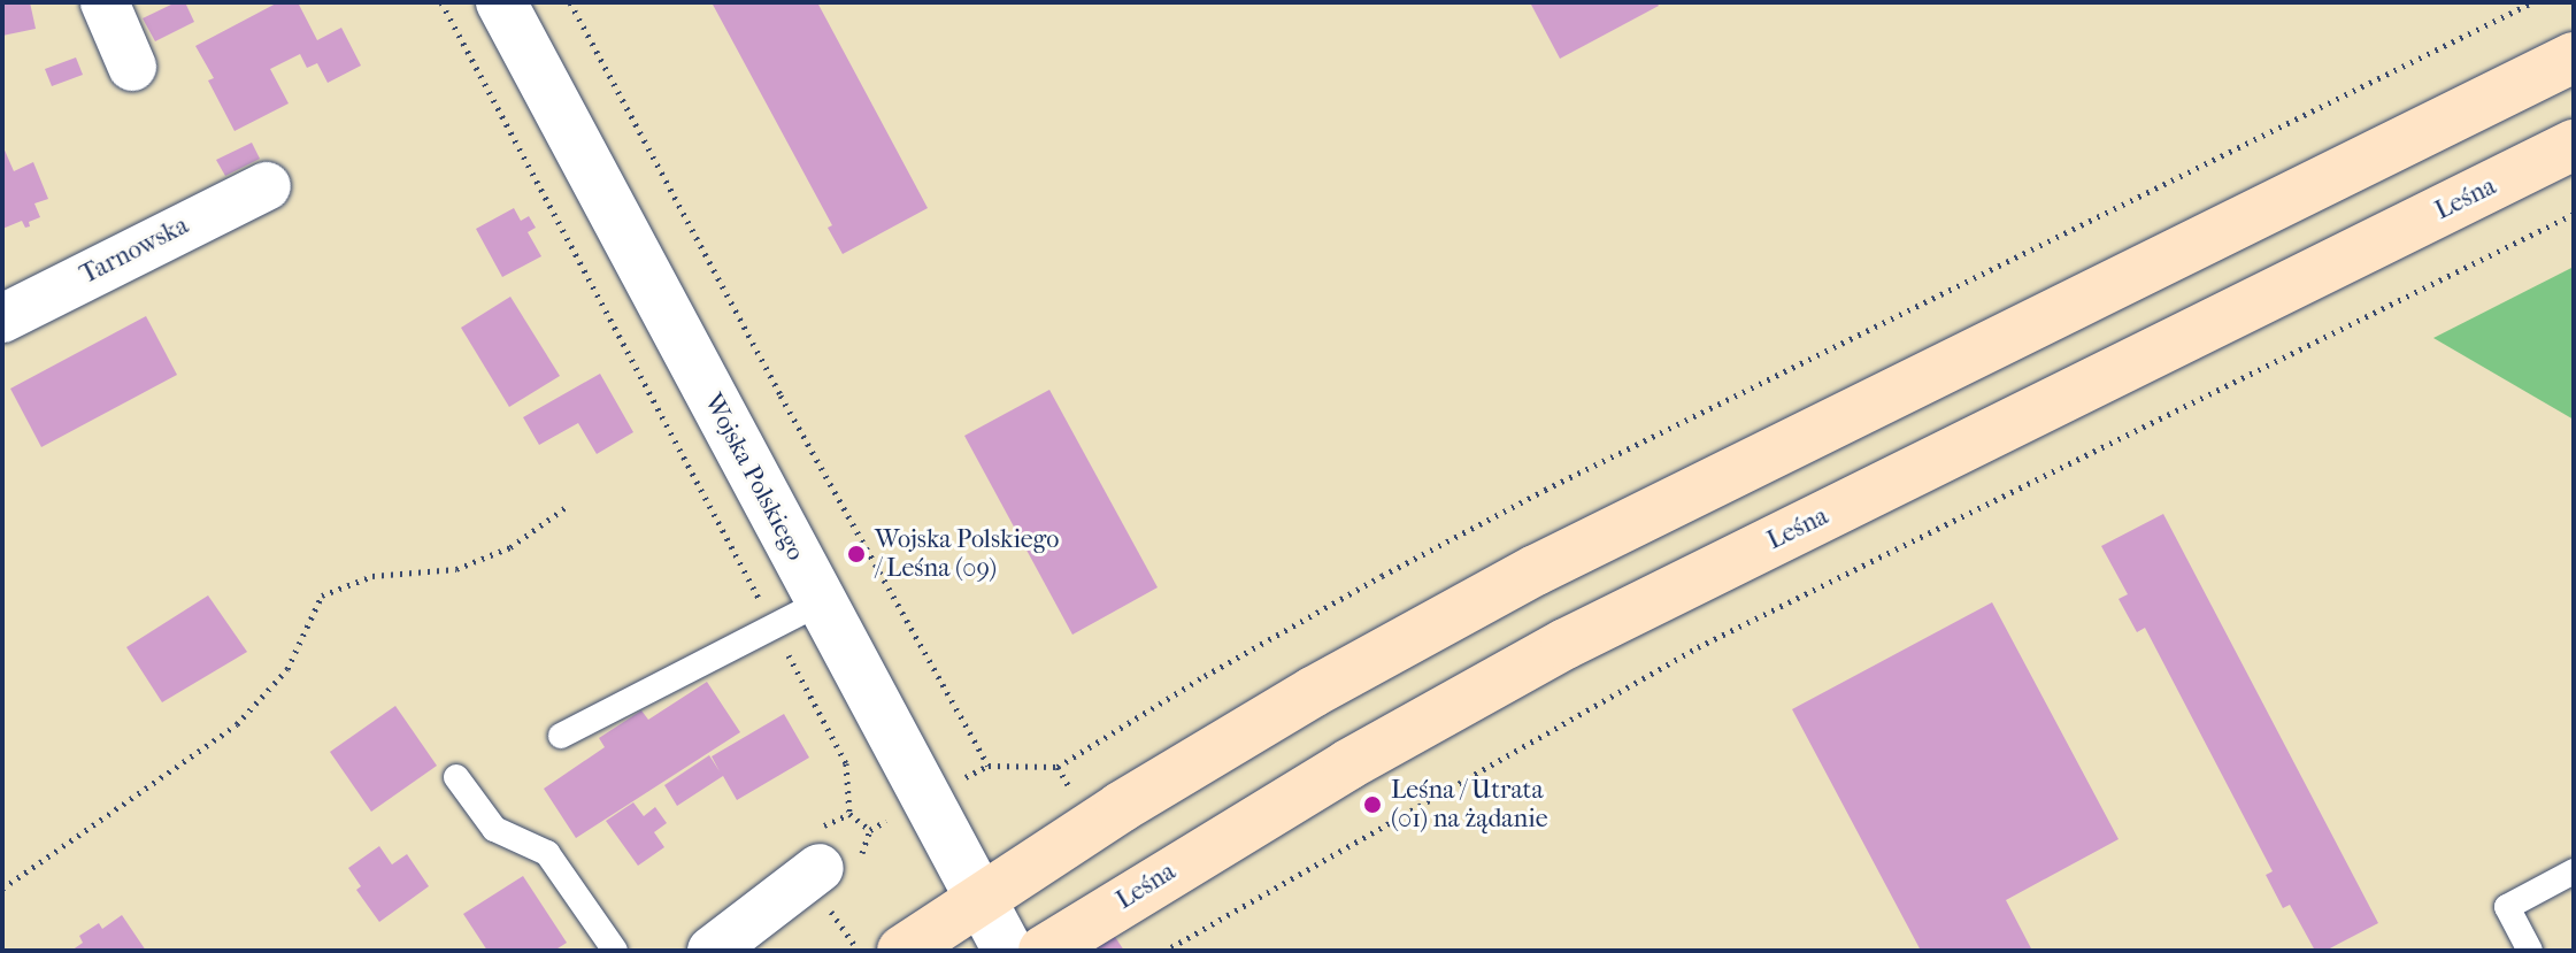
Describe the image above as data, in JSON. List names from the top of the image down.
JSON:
{
  "streets": {
    "main road": ["Leśna"],
    "street": ["Tarnowska", "Wojska Polskiego"]
  },
  "places": ["Wojska Polskiego / Leśna (09)", "Leśna / Utrata (01) na żądanie"]
}
